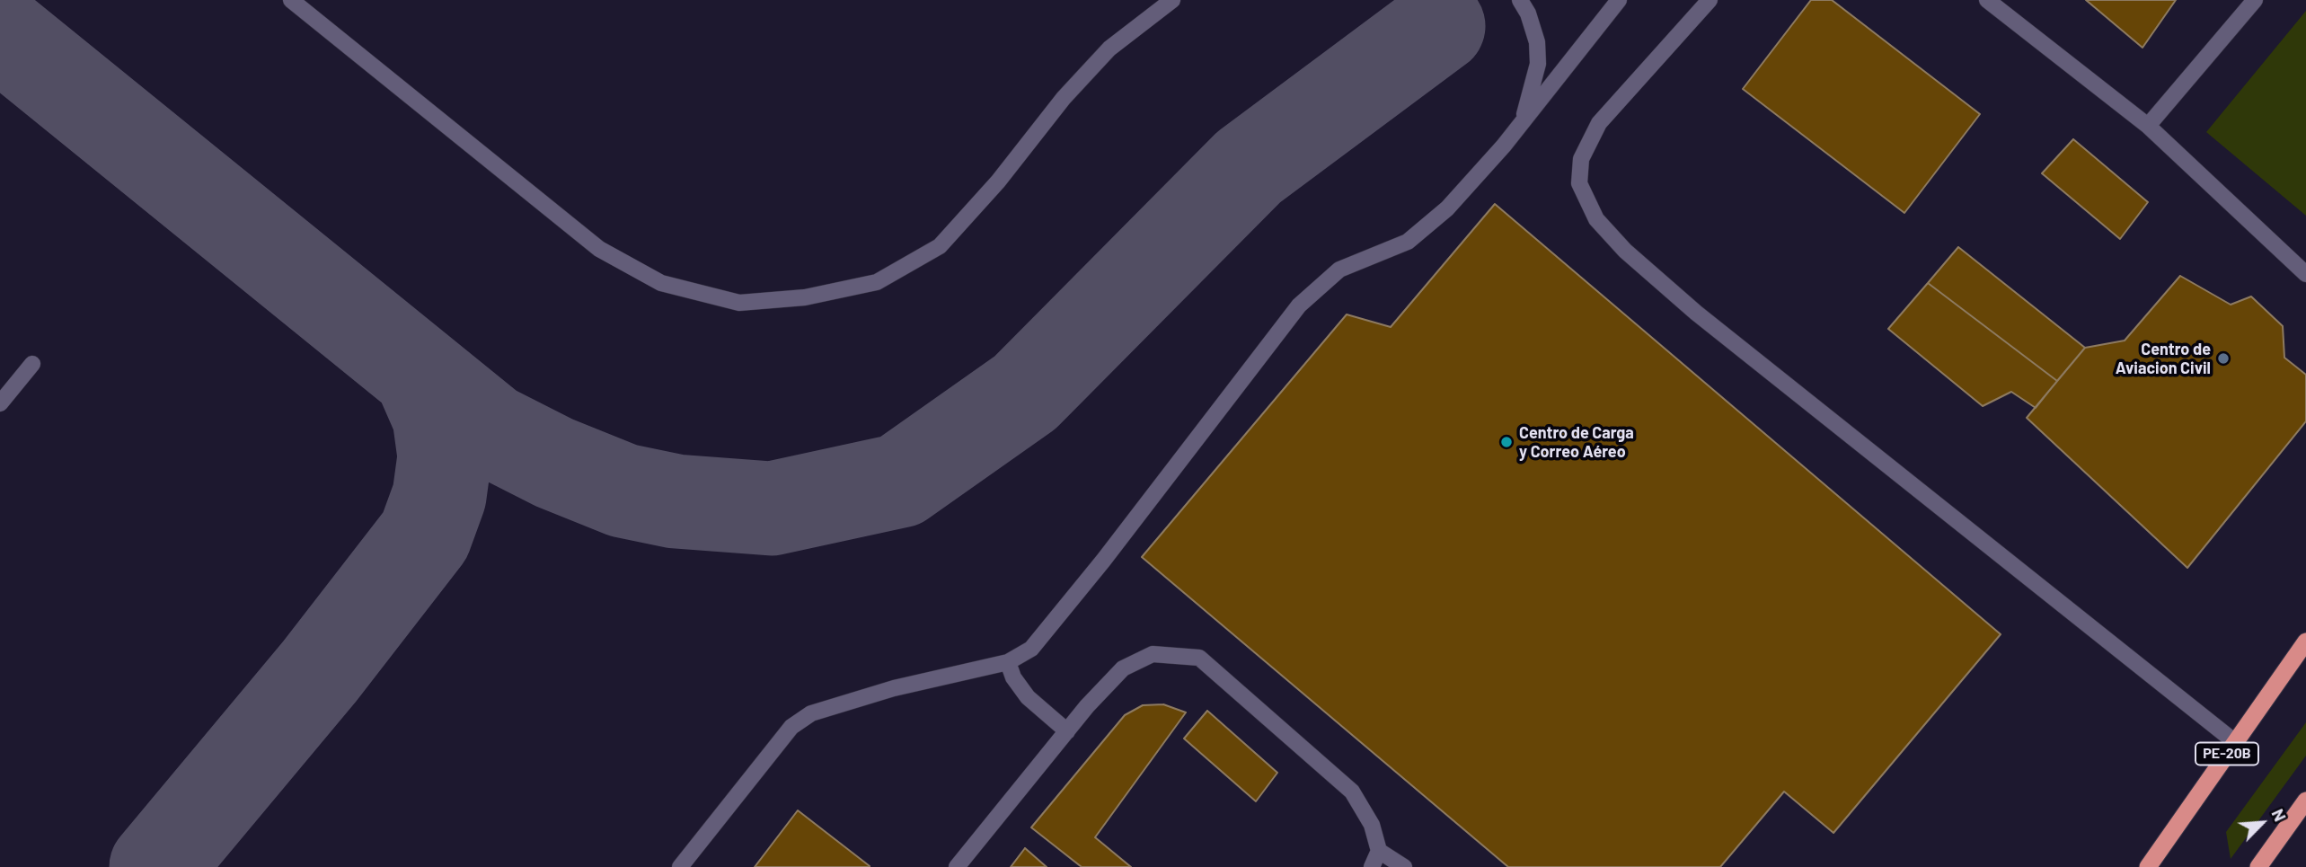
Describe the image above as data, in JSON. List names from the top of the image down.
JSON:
{
  "streets": {
    "highway": ["PE-20B"]
  },
  "places": ["Centro de Aviacion Civil", "Centro de Carga y Correo Aéreo"],
  "north": "top right"
}
